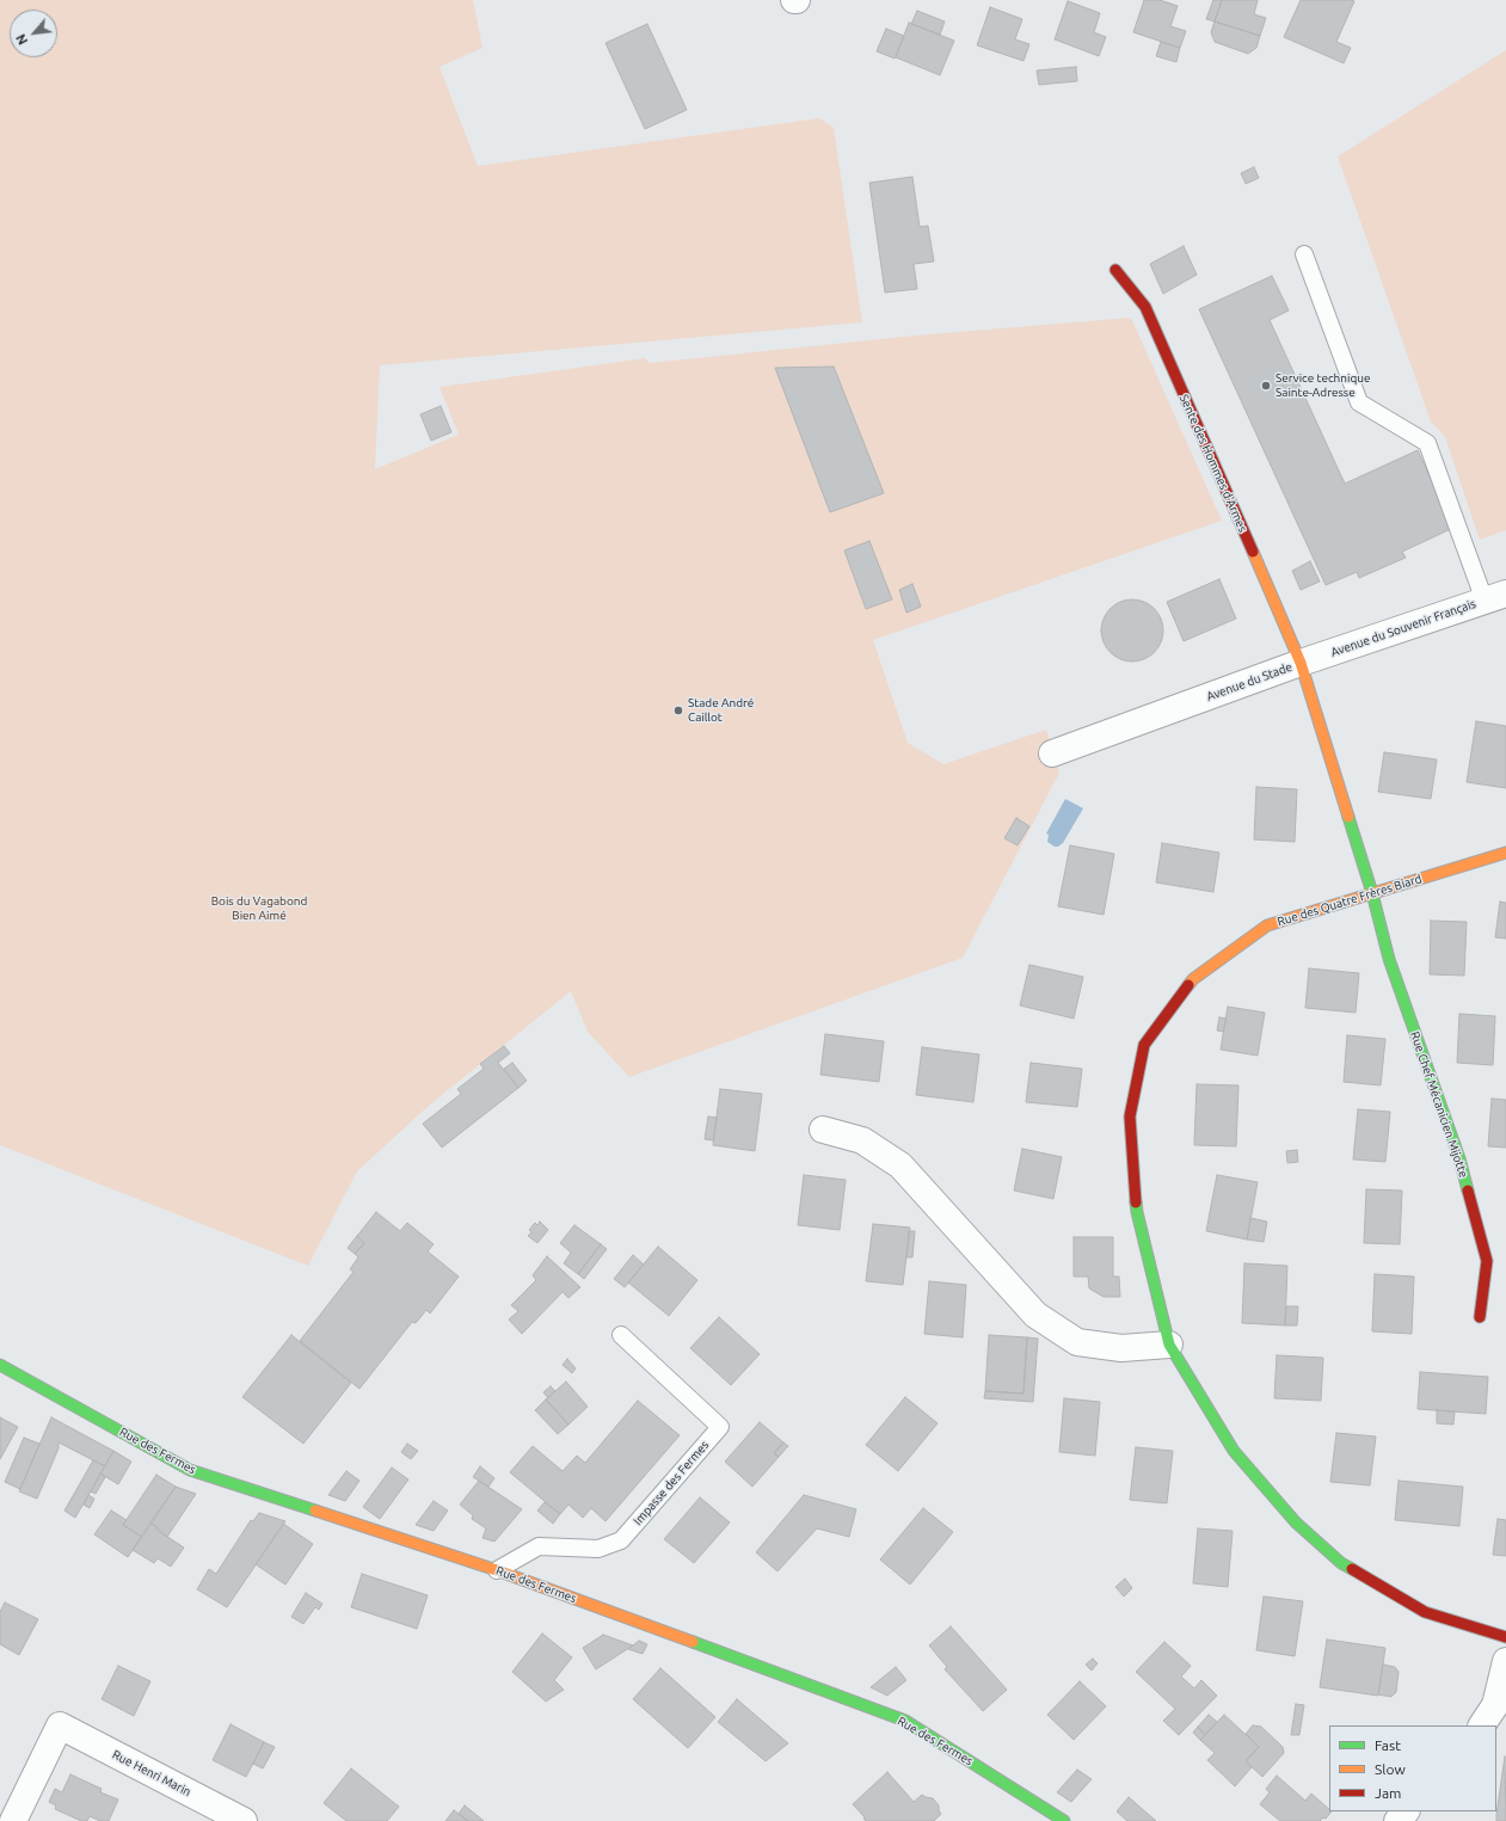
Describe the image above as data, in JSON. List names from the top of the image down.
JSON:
{
  "streets": {
    "street": [
      "Sente des Hommes d'Armes",
      "Avenue du Souvenir Français",
      "Avenue du Stade",
      "Rue des Quatre Frères Biard",
      "Rue Chef Mécanicien Mijotte",
      "Rue des Fermes",
      "Rue Henri Marin"
    ],
    "lane": ["Impasse des Fermes"]
  },
  "crossings": [
    ["Sente des Hommes d'Armes", "Avenue du Souvenir Français"],
    ["Sente des Hommes d'Armes", "Avenue du Stade"],
    ["Avenue du Souvenir Français", "Avenue du Stade"],
    ["Avenue du Stade", "Rue des Quatre Frères Biard"],
    ["Avenue du Stade", "Rue Chef Mécanicien Mijotte"],
    ["Rue des Quatre Frères Biard", "Rue Chef Mécanicien Mijotte"],
    ["Rue des Fermes", "Impasse des Fermes"]
  ],
  "parks": ["Bois du Vagabond Bien Aimé"],
  "places": ["Service technique Sainte-Adresse", "Stade André Caillot"],
  "legend": ["Fast", "Slow", "Jam"],
  "north": "bottom left"
}
